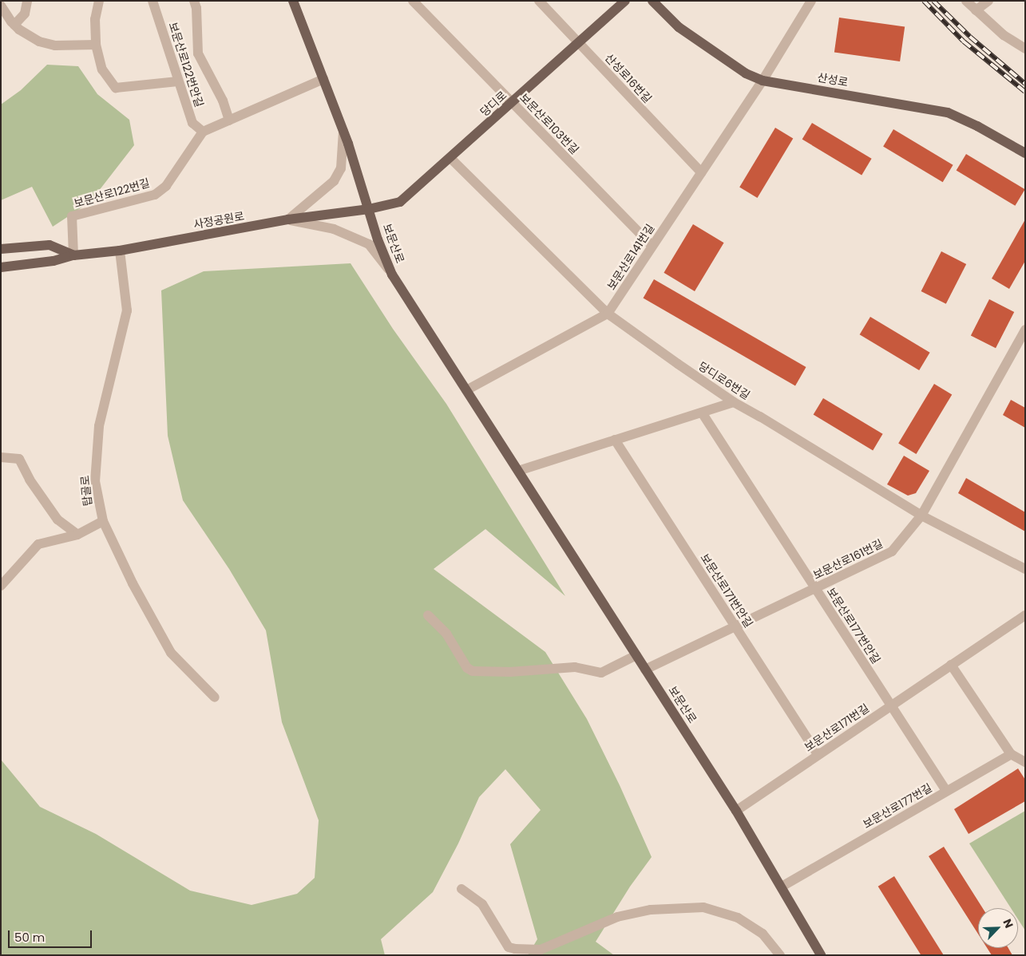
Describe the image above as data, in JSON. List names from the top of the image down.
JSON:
{
  "streets": {
    "main road": [
      "산성로",
      "당디로",
      "사정공원로",
      "보문산로"
    ],
    "street": [
      "보문산로122번안길",
      "산성로16번길",
      "보문산로103번길",
      "보문산로122번길",
      "보문산로141번길",
      "당디로6번길",
      "탑골로",
      "보문산로161번길",
      "보문산로171번안길",
      "보문산로177번안길",
      "보문산로171번길",
      "보문산로177번길"
    ]
  },
  "crossings": [
    ["보문산로122번안길", "보문산로122번길"],
    ["산성로16번길", "당디로"],
    ["산성로16번길", "보문산로141번길"],
    ["산성로", "보문산로141번길"],
    ["당디로", "보문산로103번길"],
    ["당디로", "사정공원로"],
    ["당디로", "보문산로"],
    ["당디로", "당디로6번길"],
    ["보문산로103번길", "보문산로141번길"],
    ["보문산로122번길", "사정공원로"],
    ["사정공원로", "보문산로"],
    ["사정공원로", "탑골로"],
    ["보문산로", "보문산로141번길"],
    ["보문산로", "보문산로161번길"],
    ["보문산로", "보문산로171번길"],
    ["보문산로", "보문산로177번길"],
    ["보문산로141번길", "당디로6번길"],
    ["당디로6번길", "보문산로161번길"],
    ["보문산로161번길", "보문산로171번안길"],
    ["보문산로161번길", "보문산로177번안길"],
    ["보문산로171번안길", "보문산로171번길"],
    ["보문산로177번안길", "보문산로171번길"],
    ["보문산로177번안길", "보문산로177번길"]
  ],
  "scale_bar": "50 m",
  "north": "top right"
}
